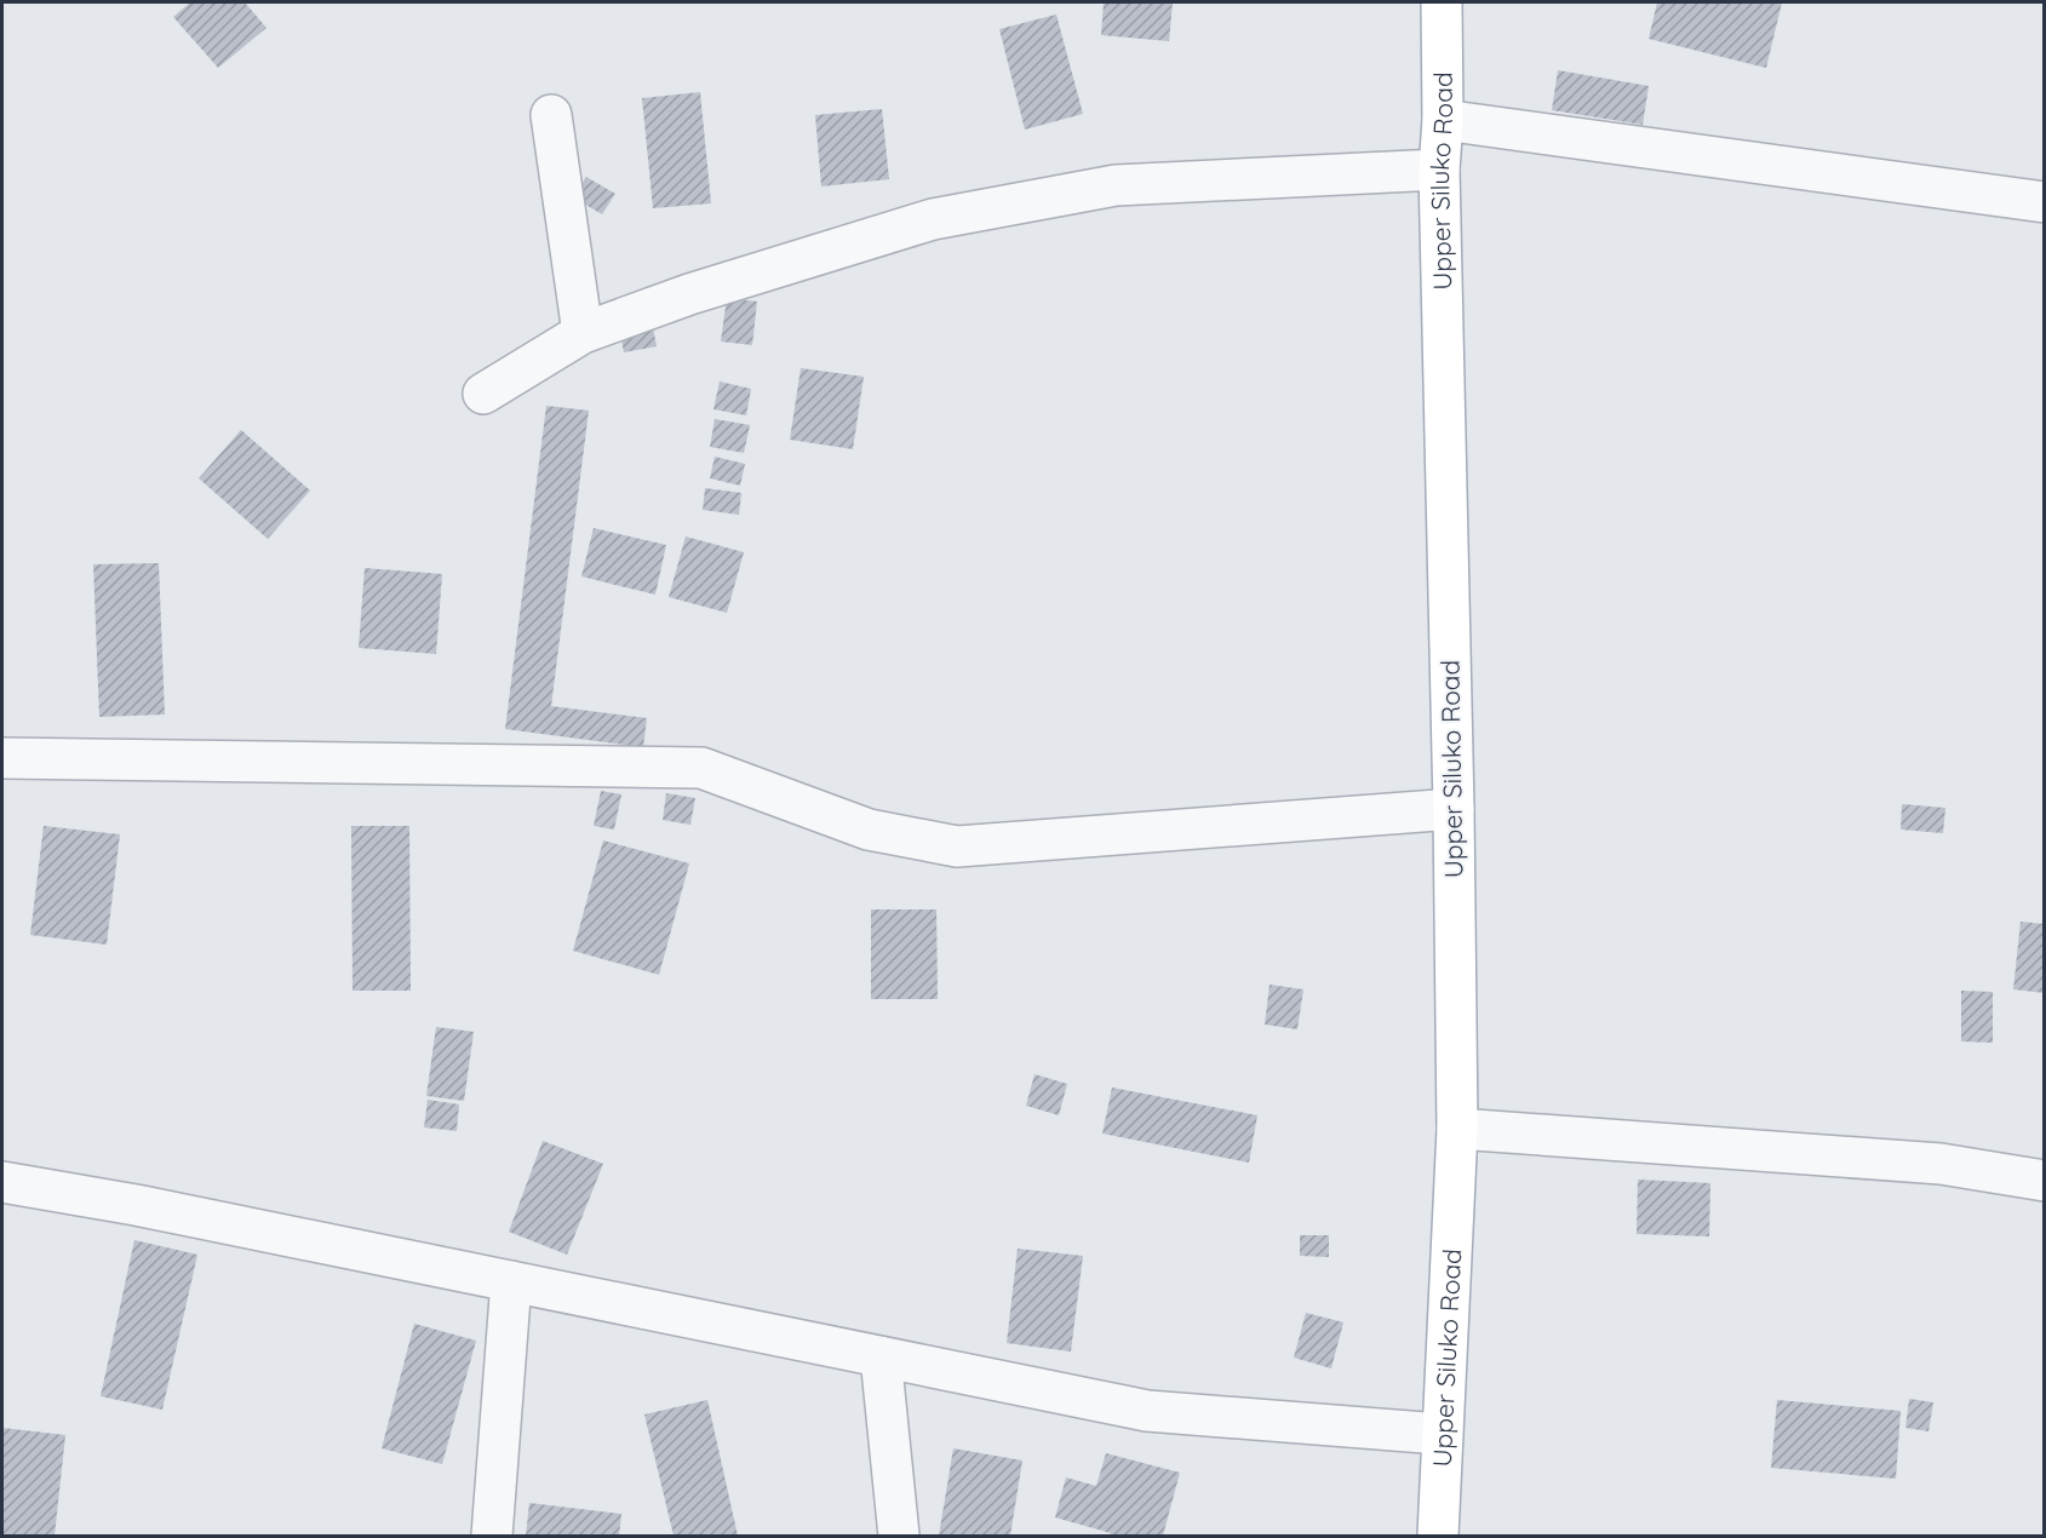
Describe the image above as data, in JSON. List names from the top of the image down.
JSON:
{
  "streets": {
    "main road": ["Upper Siluko Road"]
  }
}
